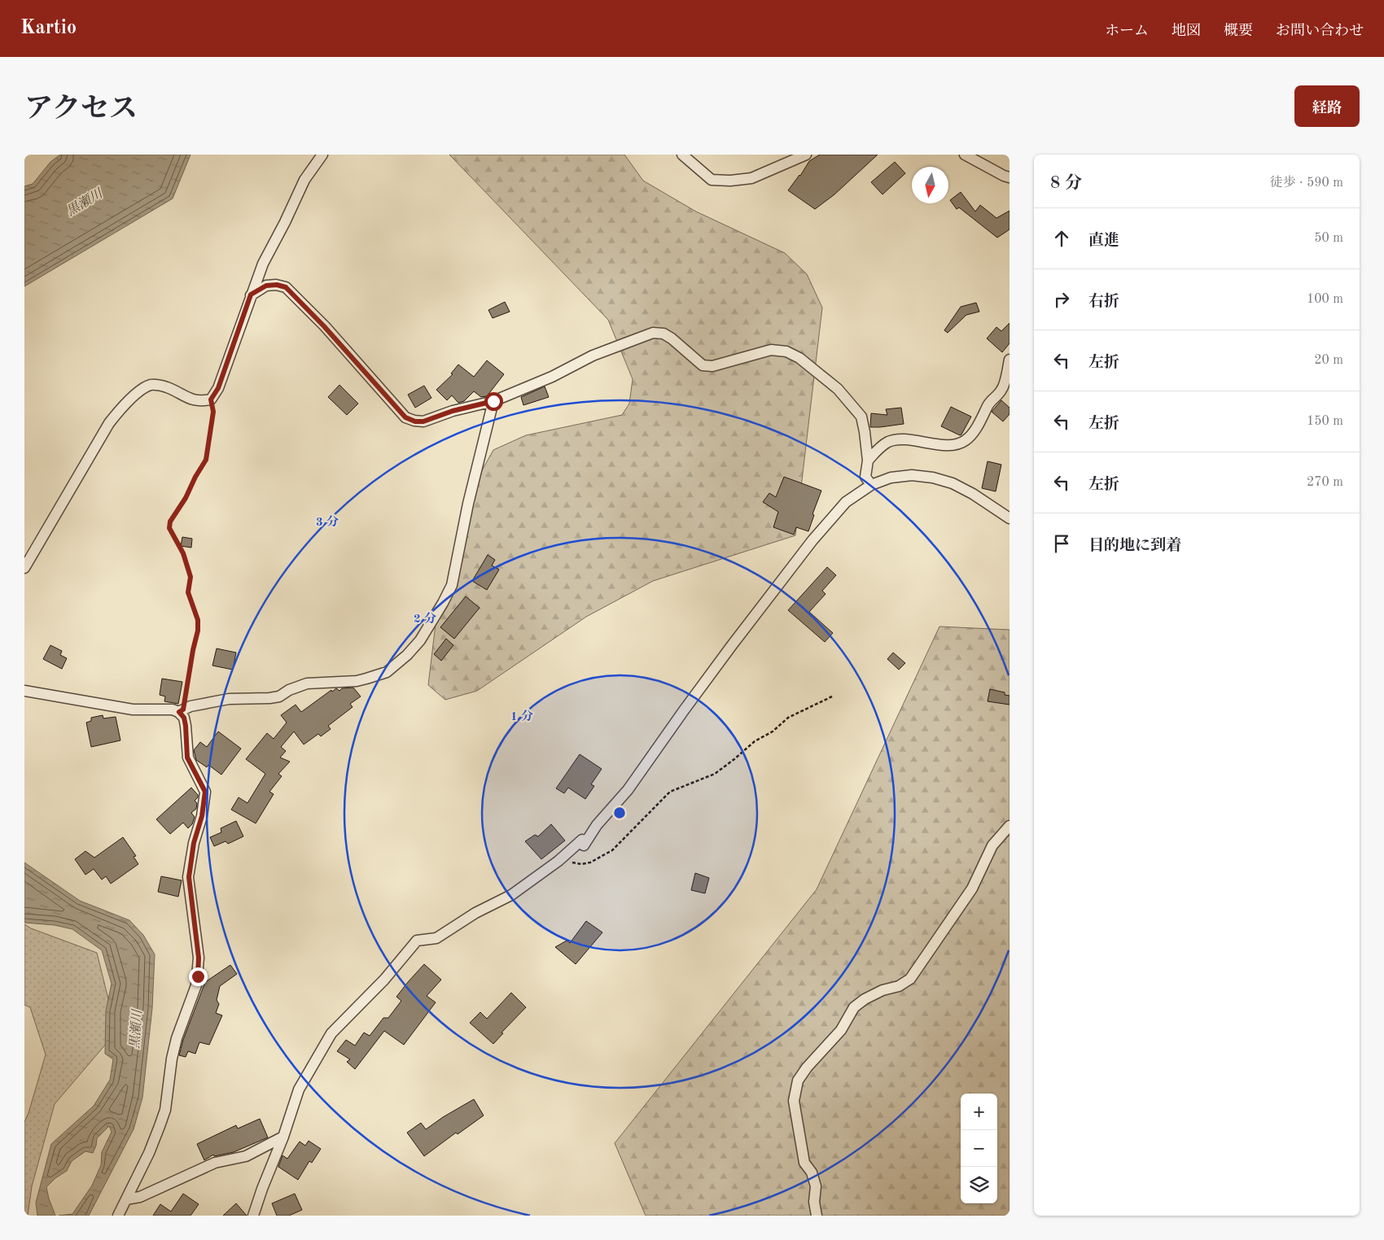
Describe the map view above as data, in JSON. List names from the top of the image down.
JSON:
{
  "water": ["黒瀬川"],
  "north": "bottom",
  "page": {
    "header": "Kartio",
    "nav": [
      "ホーム",
      "地図",
      "概要",
      "お問い合わせ"
    ],
    "title": "アクセス",
    "buttons": "経路",
    "heading": ["8 分", "徒歩 · 590 m"],
    "list": [
      ["直進", "50 m"],
      ["右折", "100 m"],
      ["左折", "20 m"],
      ["左折", "150 m"],
      ["左折", "270 m"],
      "目的地に到着"
    ],
    "map_buttons": ["+", "−"]
  },
  "rings": ["3 分", "2 分", "1 分"]
}
